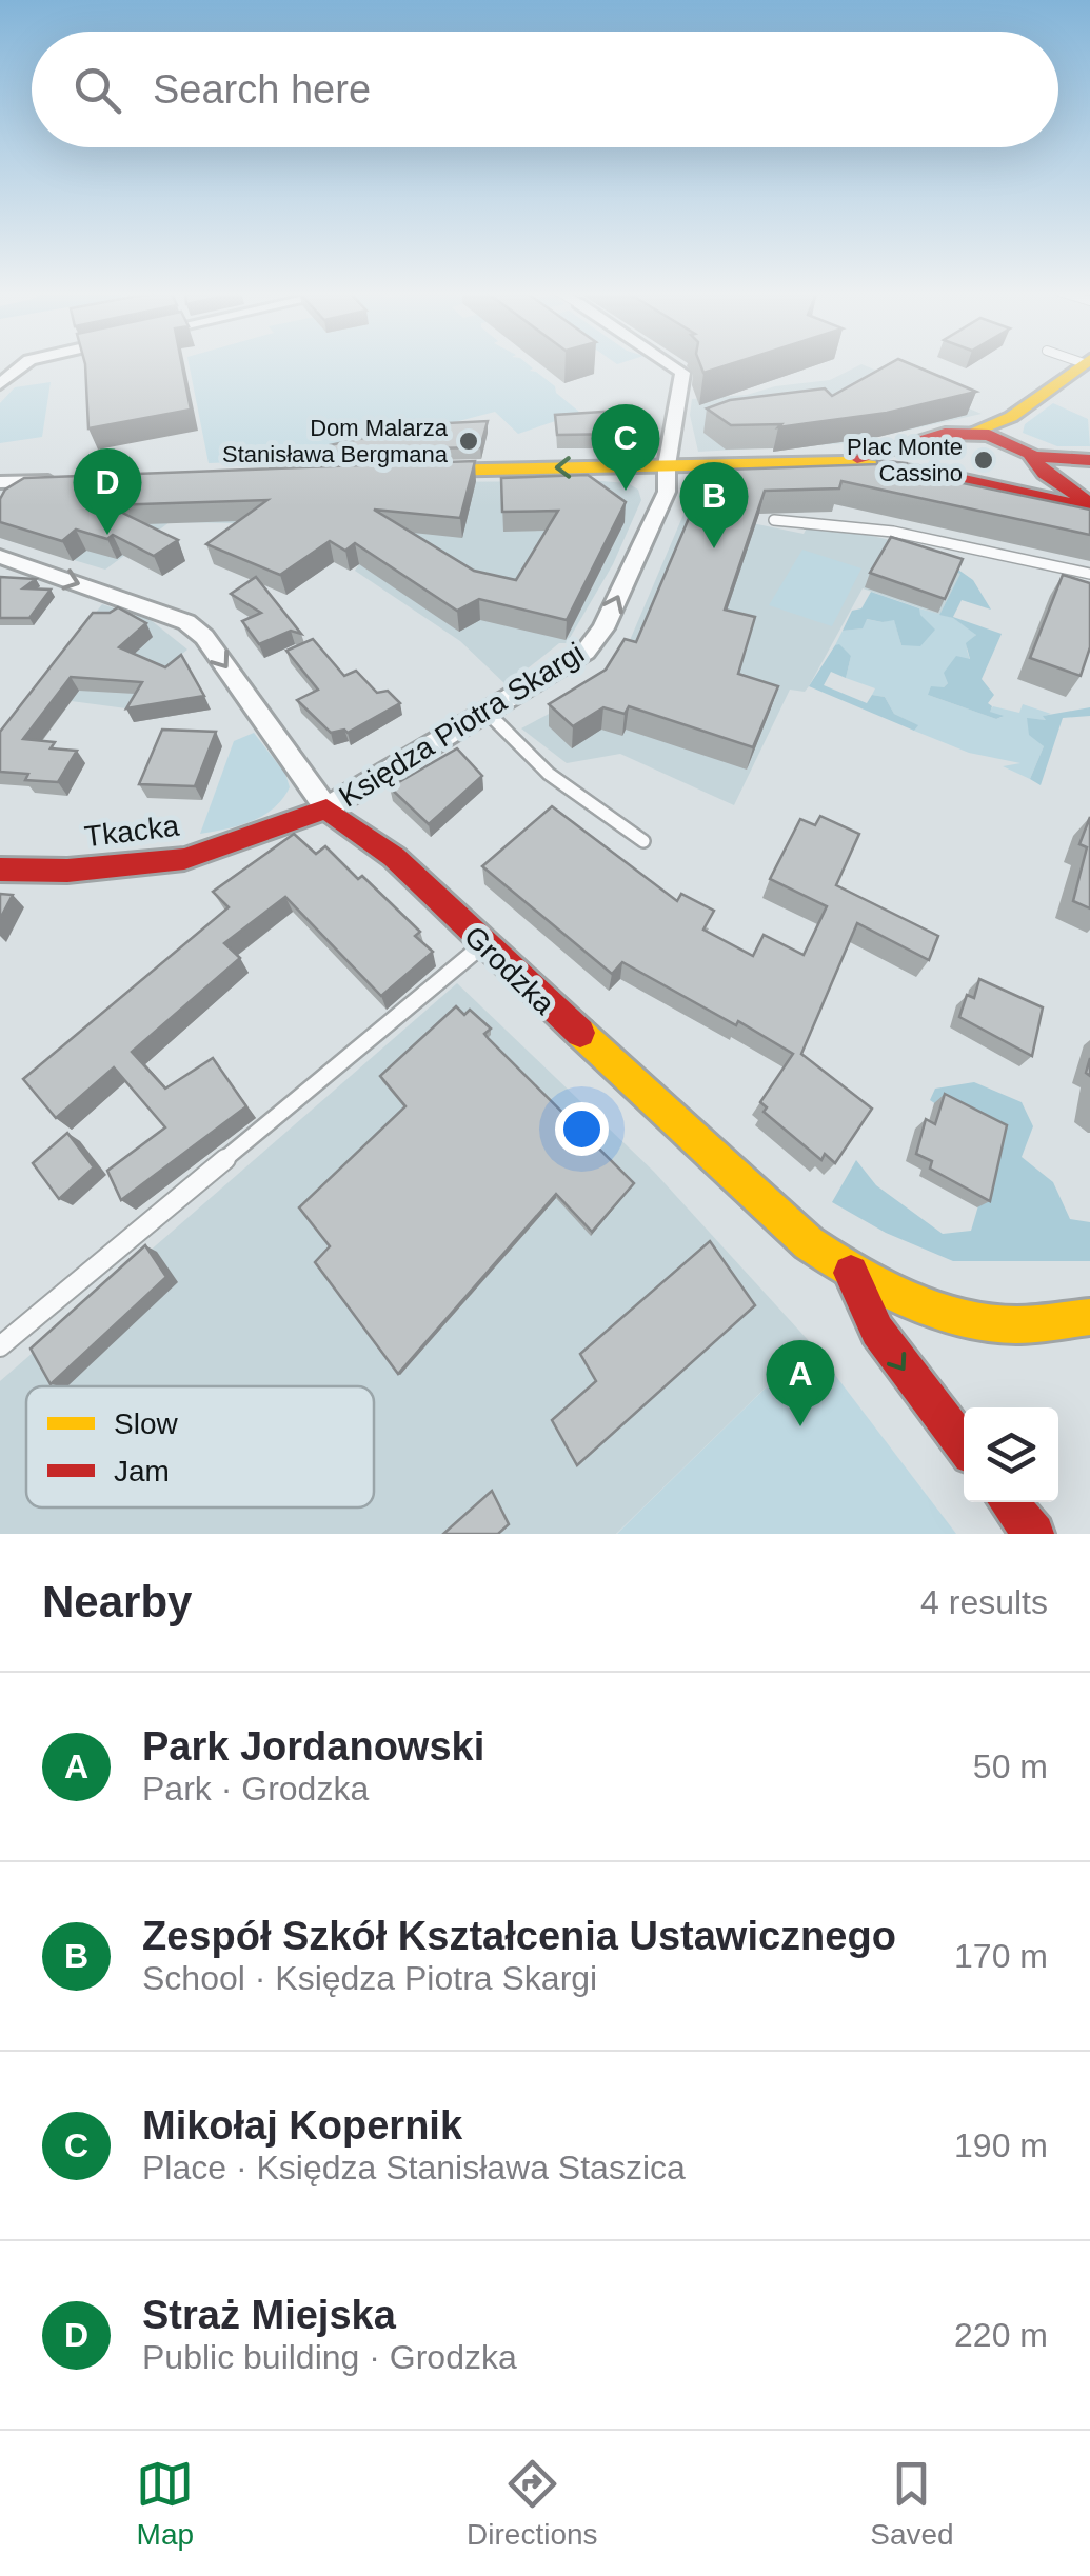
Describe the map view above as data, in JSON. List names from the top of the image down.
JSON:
{
  "streets": {
    "street": ["Księdza Piotra Skargi", "Tkacka", "Grodzka"]
  },
  "crossings": [
    ["Księdza Piotra Skargi", "Tkacka"],
    ["Księdza Piotra Skargi", "Grodzka"],
    ["Tkacka", "Grodzka"]
  ],
  "one_way": ["Księdza Piotra Skargi", "Grodzka"],
  "places": ["Dom Malarza Stanisława Bergmana", "Plac Monte Cassino"],
  "legend": ["Slow", "Jam"],
  "page": {
    "search": "Search here",
    "pins": [
      "C",
      "D",
      "B",
      "A"
    ],
    "heading": ["Nearby", "4 results"],
    "list": [
      {
        "mark": "A",
        "name": "Park Jordanowski",
        "note": "Park · Grodzka",
        "value": "50 m"
      },
      {
        "mark": "B",
        "name": "Zespół Szkół Kształcenia Ustawicznego",
        "note": "School · Księdza Piotra Skargi",
        "value": "170 m"
      },
      {
        "mark": "C",
        "name": "Mikołaj Kopernik",
        "note": "Place · Księdza Stanisława Staszica",
        "value": "190 m"
      },
      {
        "mark": "D",
        "name": "Straż Miejska",
        "note": "Public building · Grodzka",
        "value": "220 m"
      }
    ],
    "nav": ["Map", "Directions", "Saved"]
  }
}
